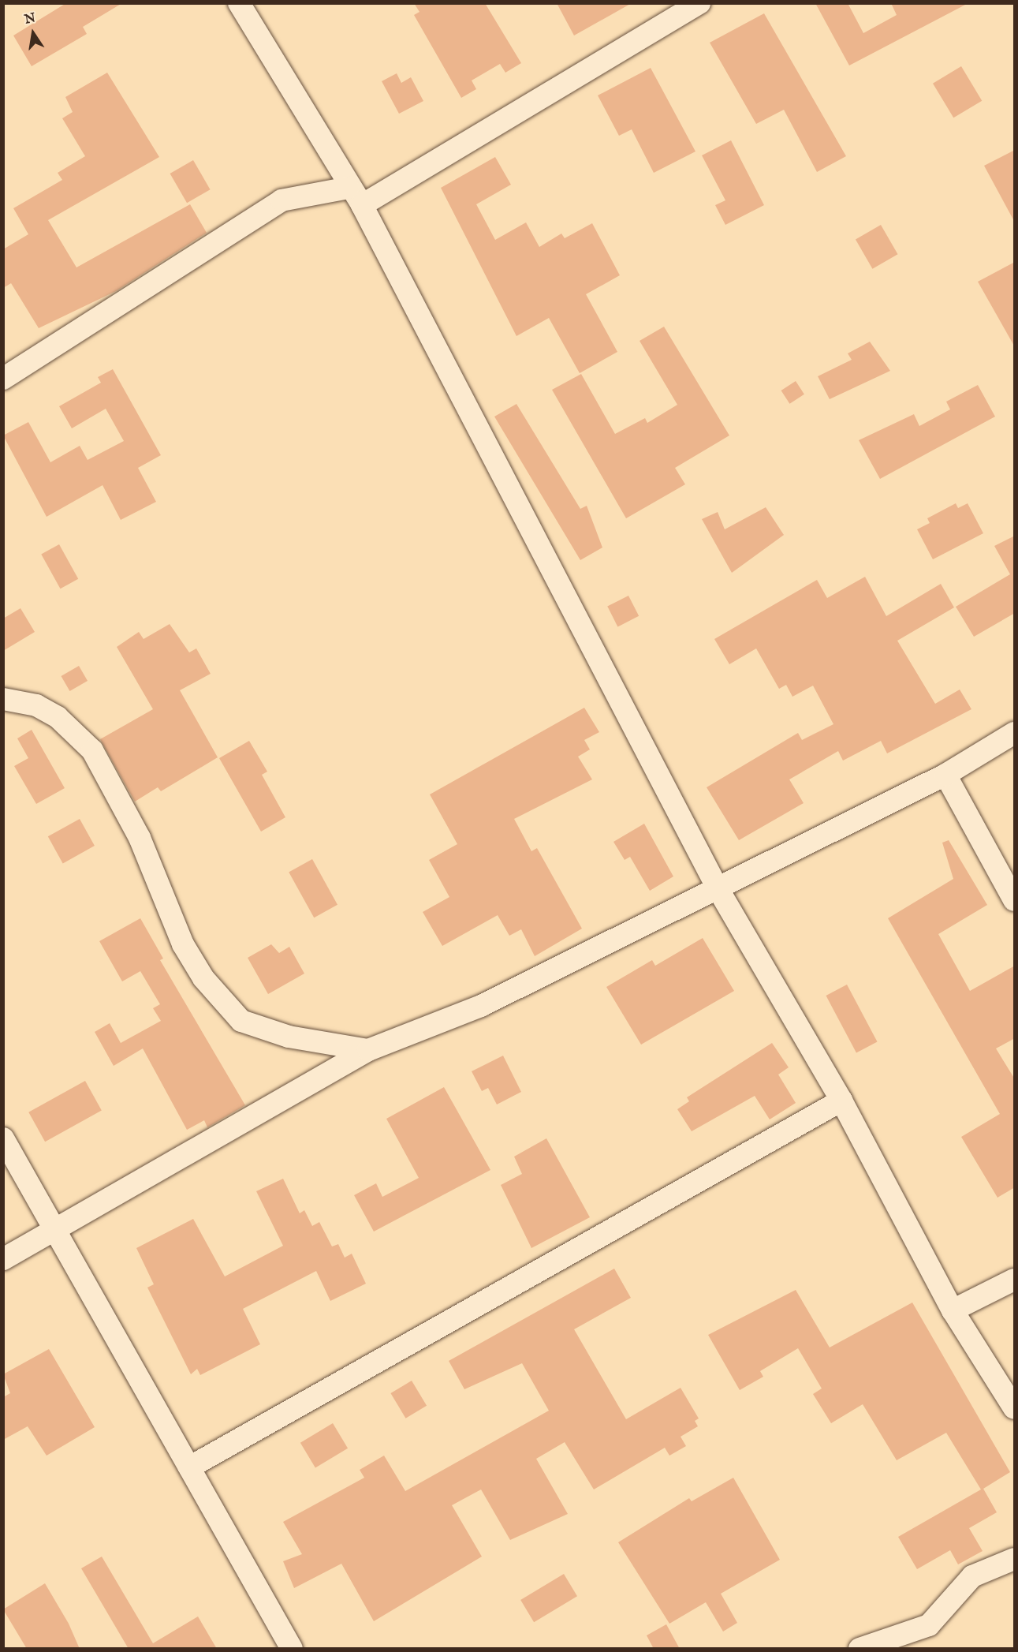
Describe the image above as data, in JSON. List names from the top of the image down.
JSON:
{
  "north": "top"
}
